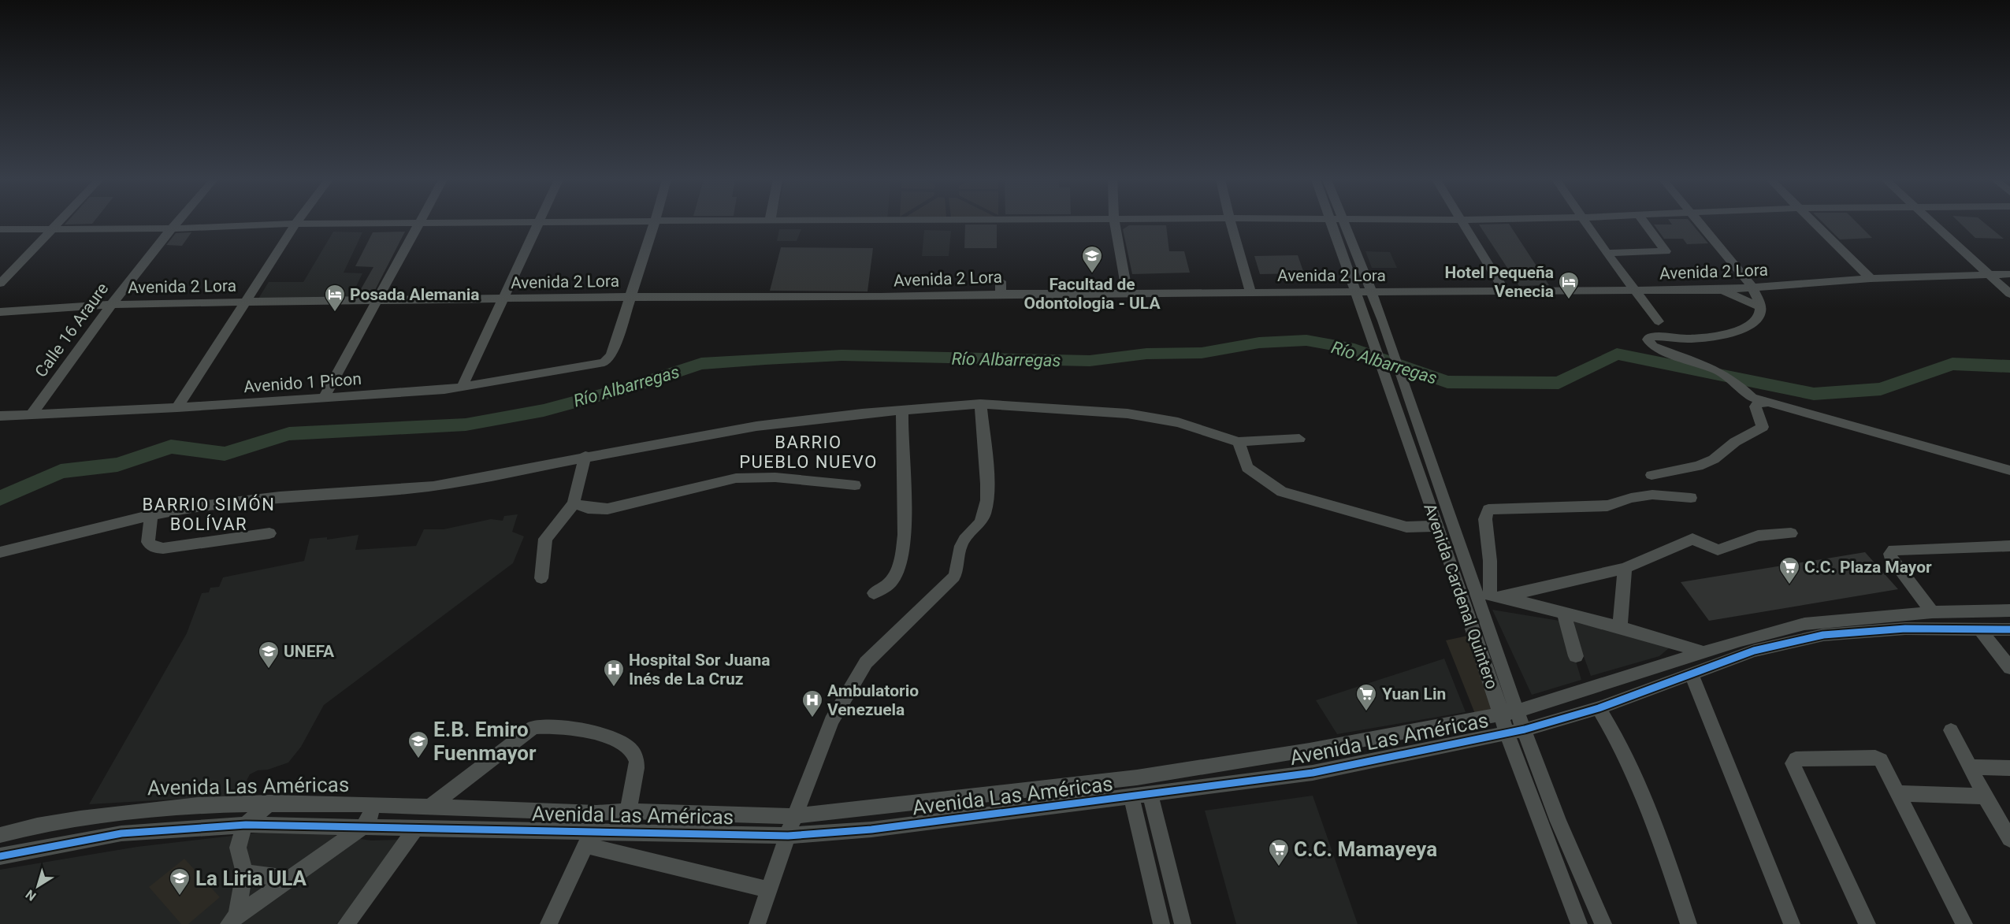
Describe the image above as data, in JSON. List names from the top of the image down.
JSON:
{
  "streets": {
    "street": [
      "Avenida 2 Lora",
      "Calle 16 Araure",
      "Avenido 1 Picon",
      "Avenida Cardenal Quintero",
      "Avenida Las Américas"
    ]
  },
  "crossings": [
    ["Avenida 2 Lora", "Calle 16 Araure"],
    ["Avenida 2 Lora", "Avenido 1 Picon"],
    ["Avenida 2 Lora", "Avenida Cardenal Quintero"],
    ["Calle 16 Araure", "Avenido 1 Picon"],
    ["Avenida Cardenal Quintero", "Avenida Las Américas"]
  ],
  "districts": ["BARRIO PUEBLO NUEVO", "BARRIO SIMÓN BOLÍVAR"],
  "water": ["Río Albarregas"],
  "places": {
    "school or university": [
      "Facultad de Odontologia - ULA",
      "UNEFA",
      "E.B. Emiro Fuenmayor",
      "La Liria ULA"
    ],
    "hotel": ["Hotel Pequeña Venecia", "Posada Alemania"],
    "supermarket": ["C.C. Plaza Mayor", "Yuan Lin", "C.C. Mamayeya"],
    "hospital": ["Hospital Sor Juana Inés de La Cruz", "Ambulatorio Venezuela"]
  },
  "north": "bottom left"
}
